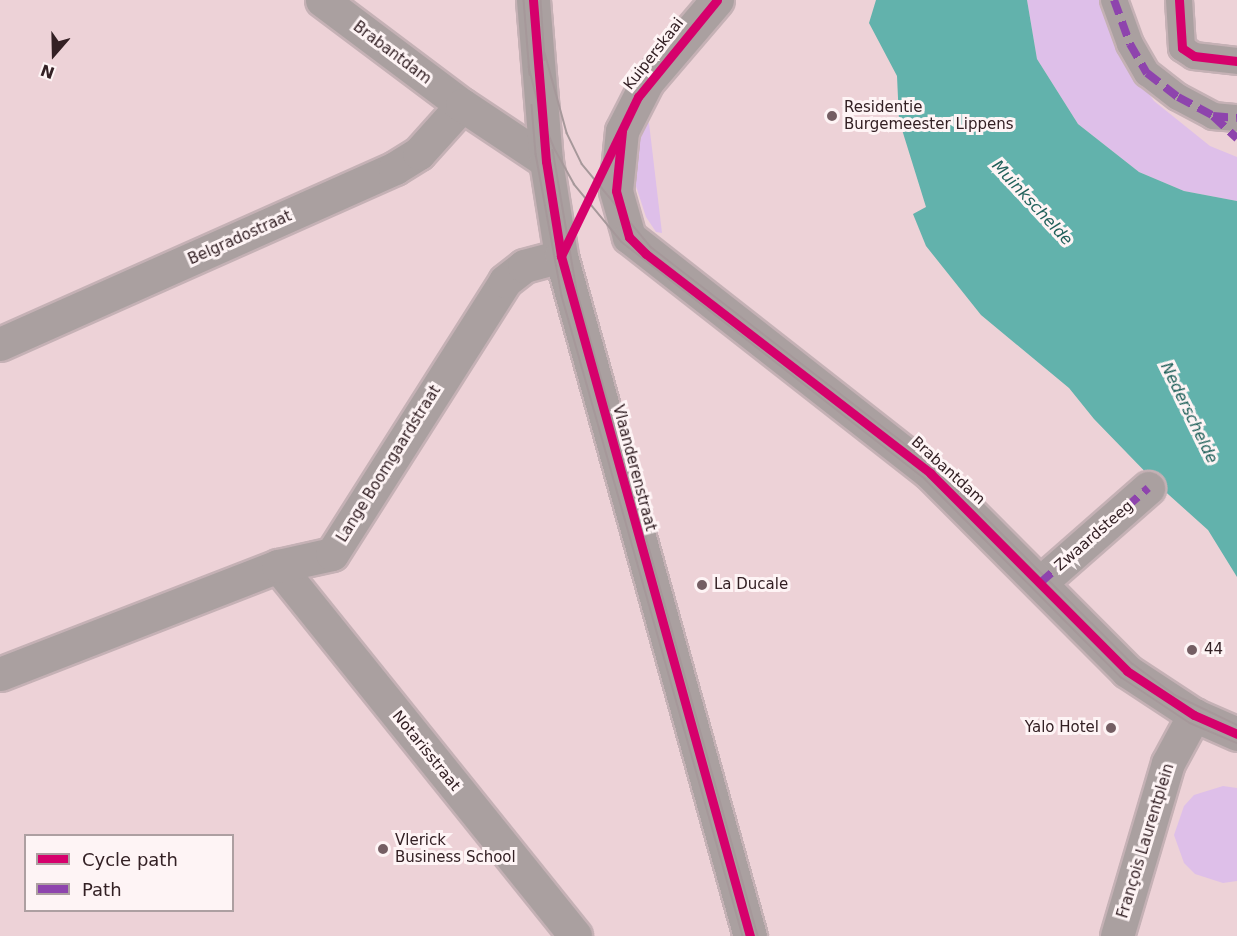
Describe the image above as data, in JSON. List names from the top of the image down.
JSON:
{
  "streets": {
    "street": [
      "Brabantdam",
      "Kuiperskaai",
      "Belgradostraat",
      "Lange Boomgaardstraat",
      "Vlaanderenstraat",
      "Zwaardsteeg",
      "Notarisstraat",
      "François Laurentplein"
    ]
  },
  "crossings": [
    ["Brabantdam", "Kuiperskaai"],
    ["Brabantdam", "Belgradostraat"],
    ["Brabantdam", "Vlaanderenstraat"],
    ["Brabantdam", "Zwaardsteeg"],
    ["Brabantdam", "François Laurentplein"],
    ["Lange Boomgaardstraat", "Vlaanderenstraat"],
    ["Lange Boomgaardstraat", "Notarisstraat"]
  ],
  "water": ["Muinkschelde", "Nederschelde"],
  "places": [
    "Residentie Burgemeester Lippens",
    "La Ducale",
    "44",
    "Yalo Hotel",
    "Vlerick Business School"
  ],
  "legend": ["Cycle path", "Path"],
  "north": "bottom"
}
